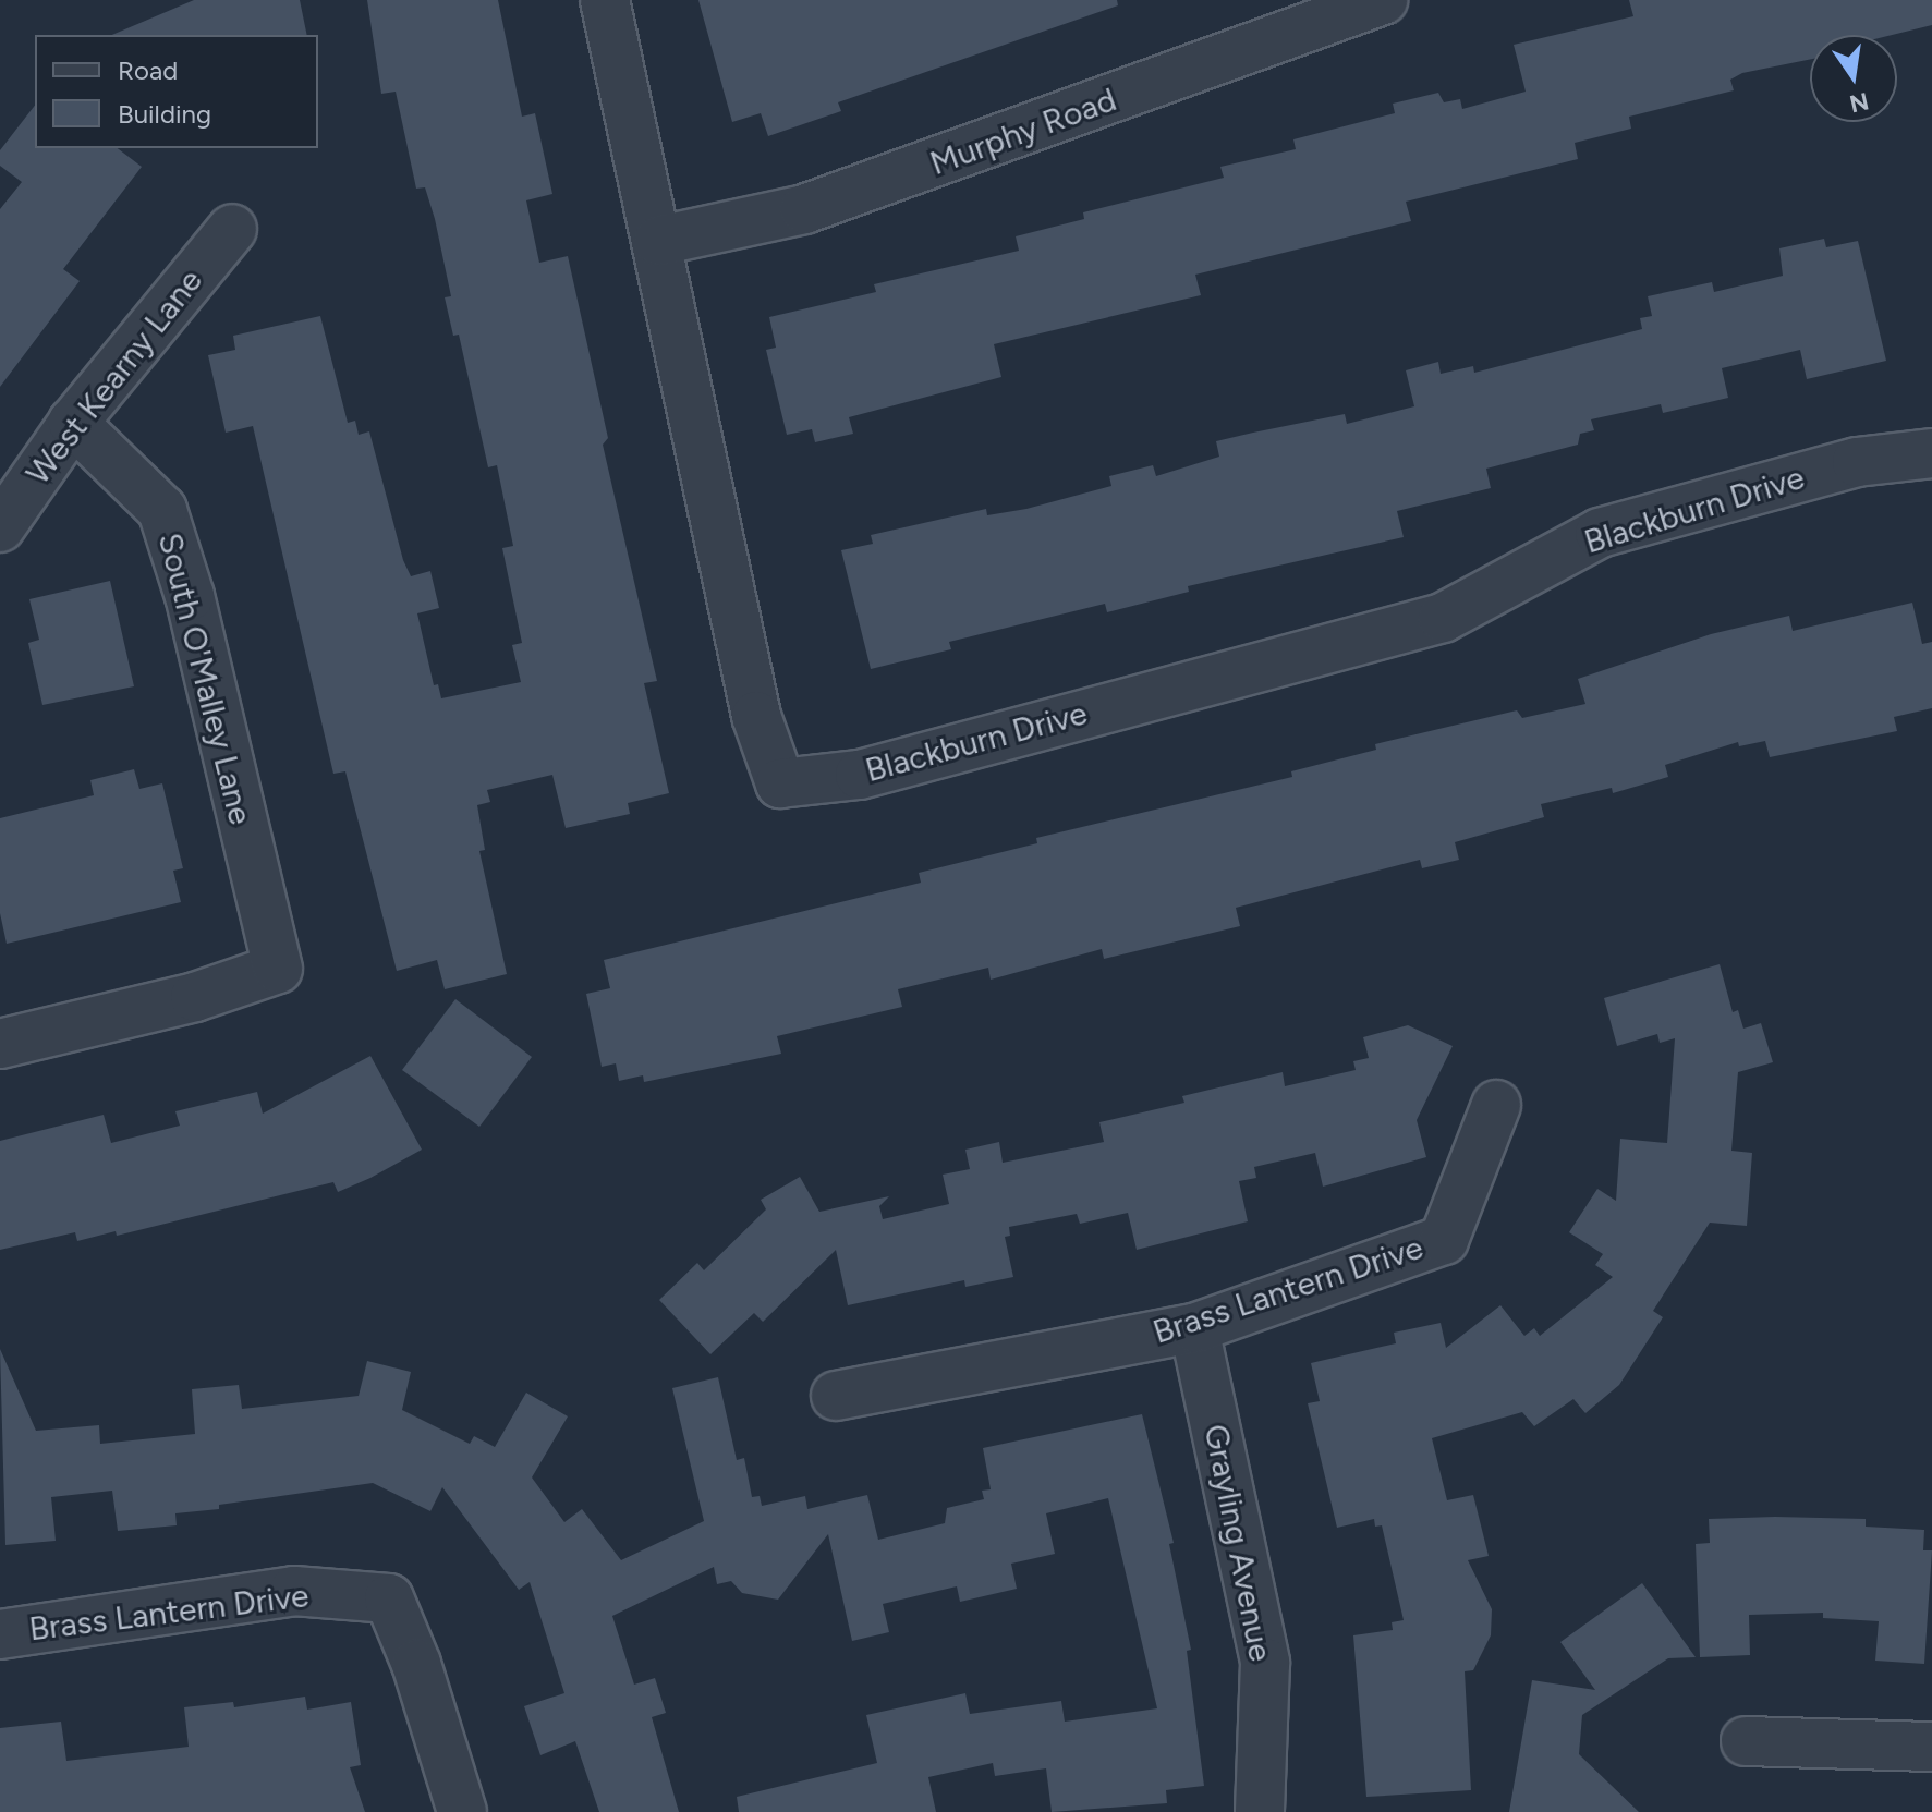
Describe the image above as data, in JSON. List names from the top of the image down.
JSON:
{
  "streets": {
    "street": [
      "Murphy Road",
      "West Kearny Lane",
      "Blackburn Drive",
      "South O'Malley Lane",
      "Brass Lantern Drive",
      "Grayling Avenue"
    ]
  },
  "crossings": [
    ["Murphy Road", "Blackburn Drive"],
    ["West Kearny Lane", "South O'Malley Lane"],
    ["Brass Lantern Drive", "Grayling Avenue"]
  ],
  "legend": ["Road", "Building"],
  "north": "bottom"
}
